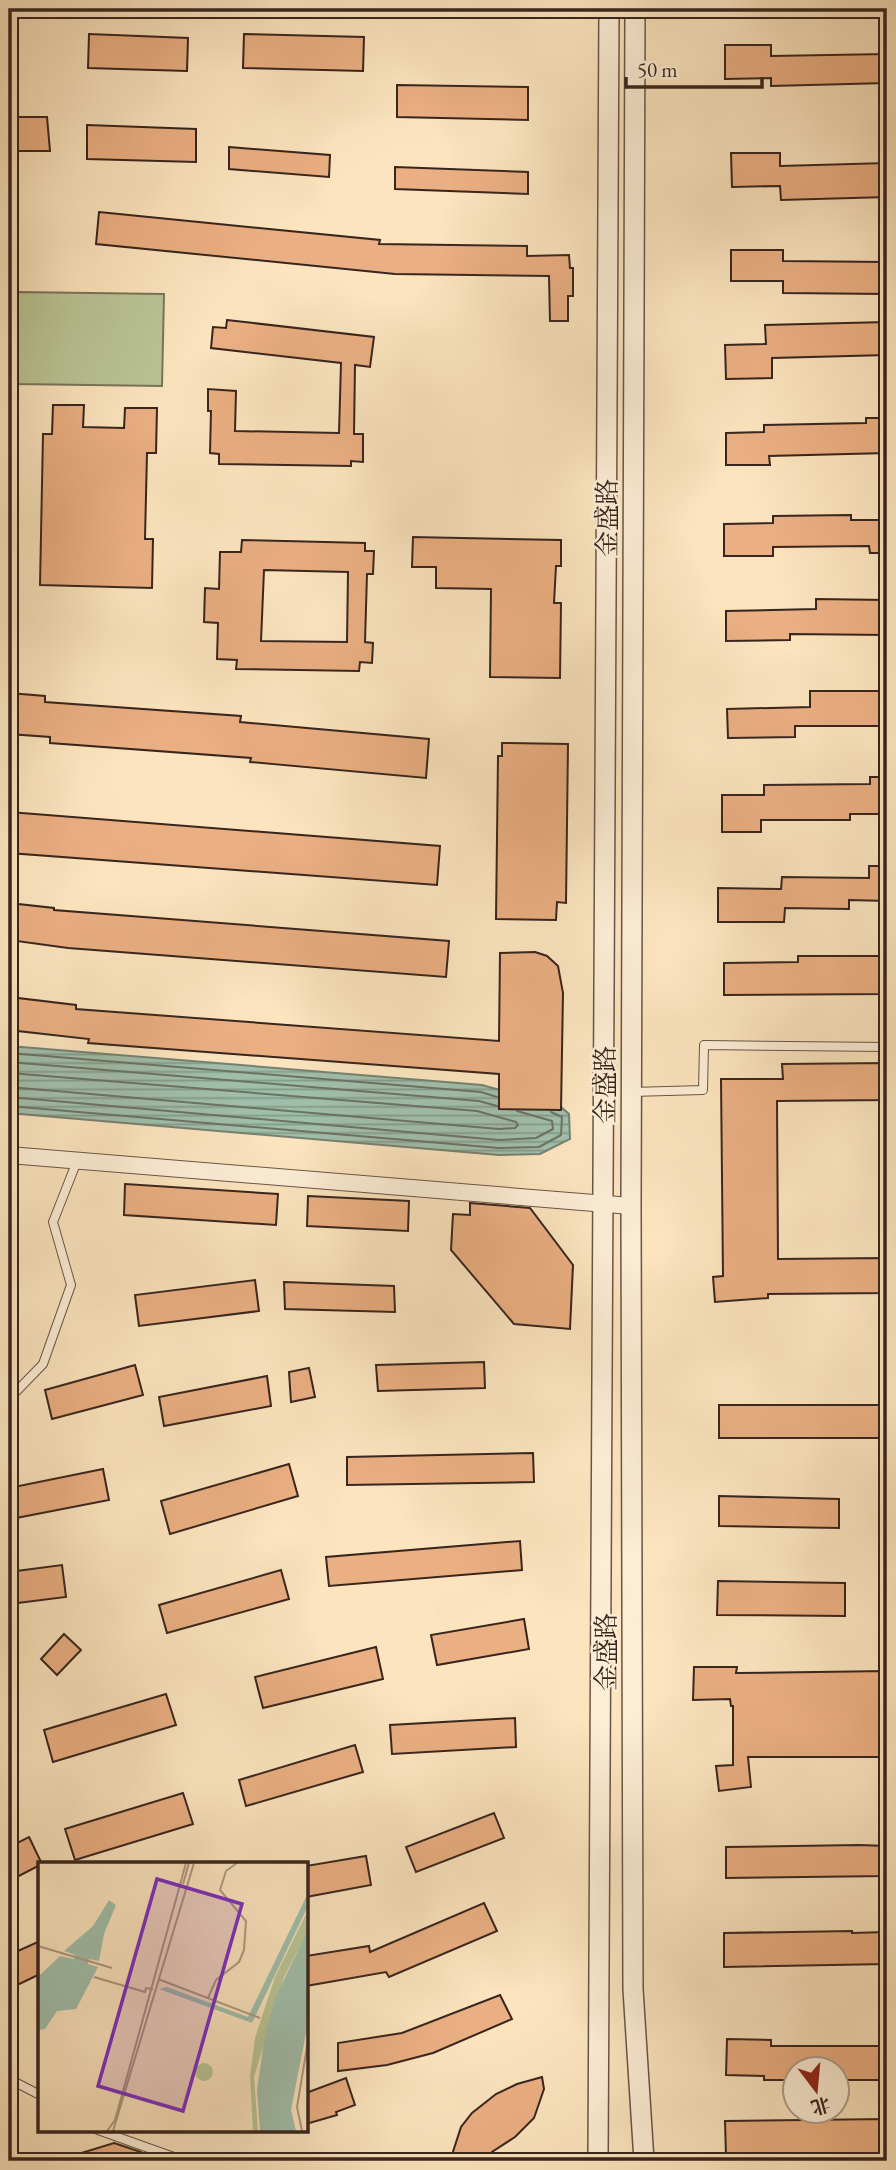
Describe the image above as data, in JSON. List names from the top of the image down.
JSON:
{
  "streets": {
    "street": ["金盛路"]
  },
  "scale_bar": "50 m",
  "north": "bottom"
}
